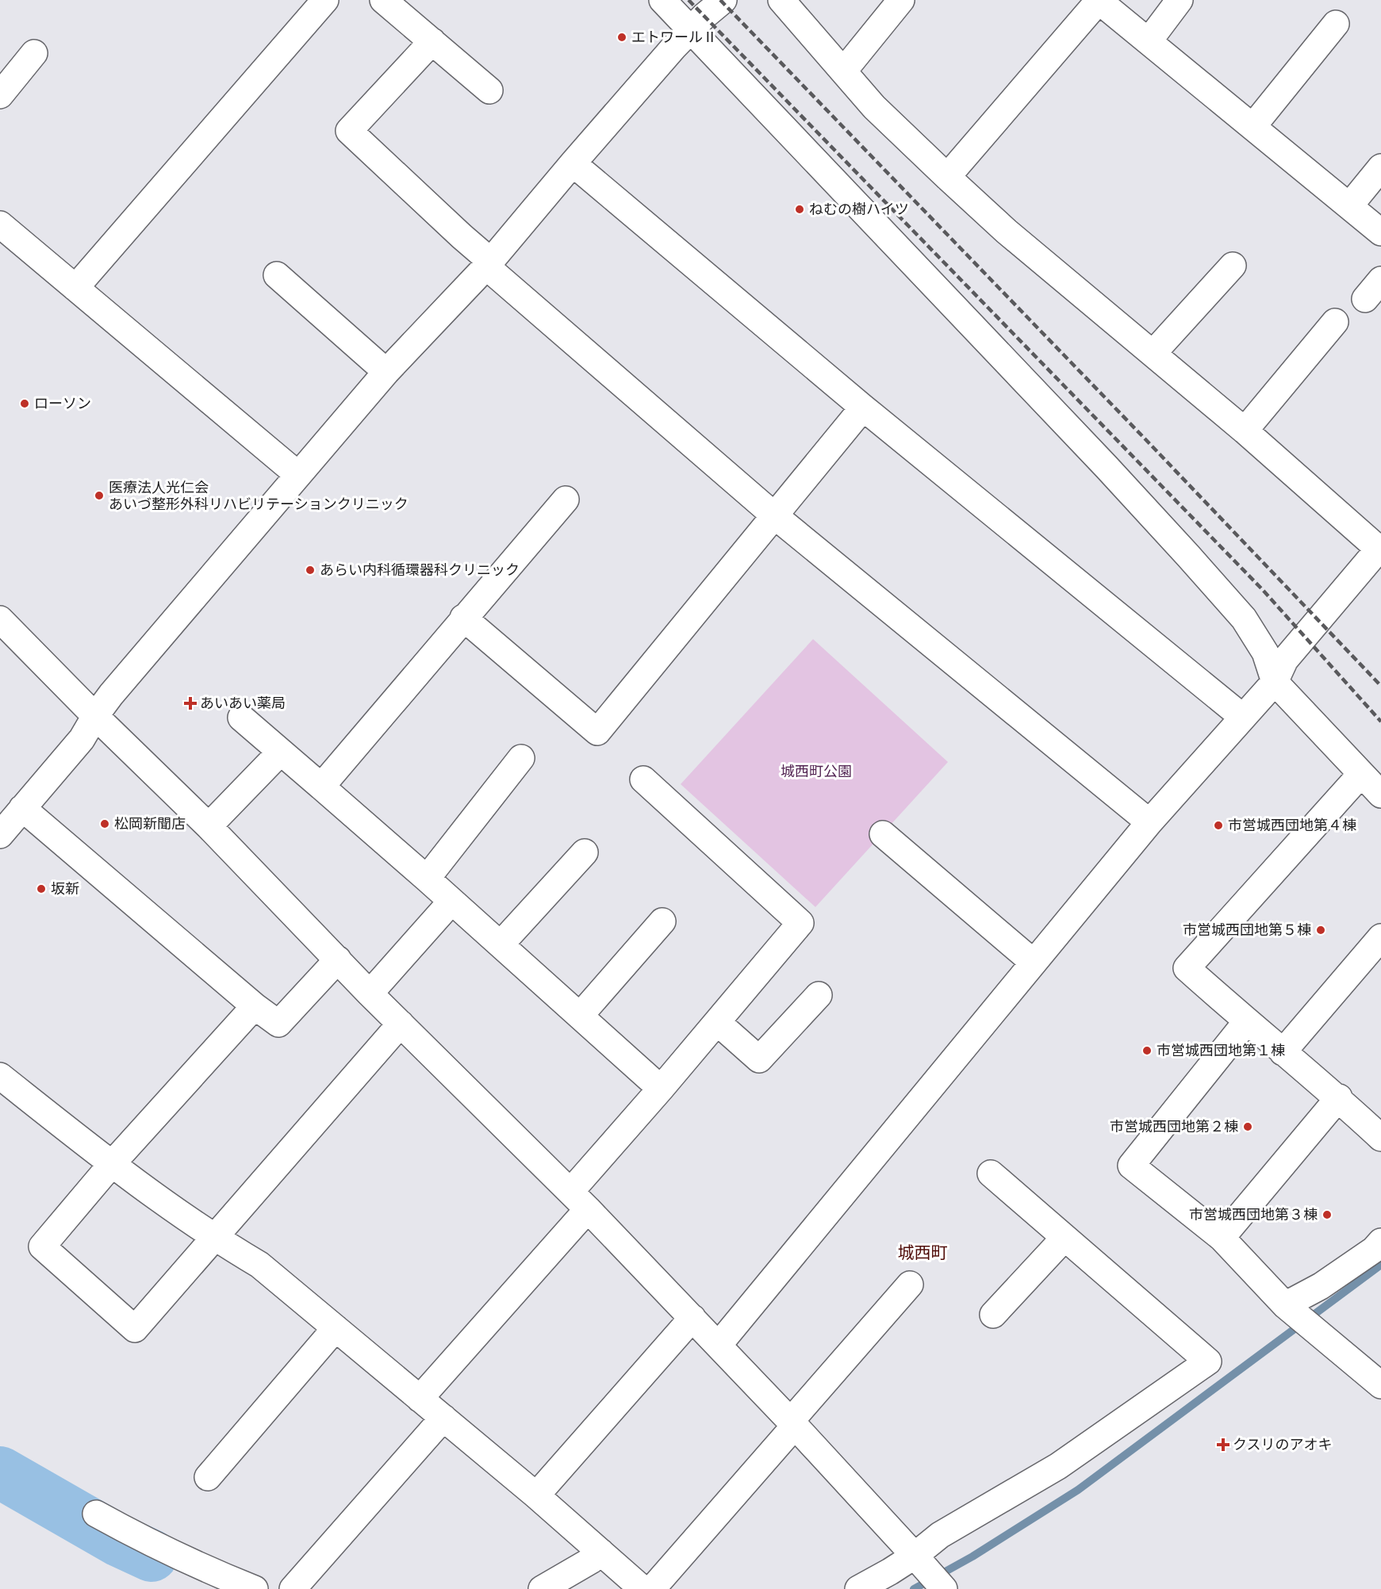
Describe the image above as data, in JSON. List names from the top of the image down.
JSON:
{
  "districts": ["城西町"],
  "parks": ["城西町公園"],
  "places": {
    "other": [
      "エトワールⅡ",
      "ねむの樹ハイツ",
      "ローソン",
      "医療法人光仁会 あいづ整形外科リハビリテーションクリニック",
      "あらい内科循環器科クリニック",
      "松岡新聞店",
      "市営城西団地第４棟",
      "坂新",
      "市営城西団地第５棟",
      "市営城西団地第１棟",
      "市営城西団地第２棟",
      "市営城西団地第３棟"
    ],
    "health": ["あいあい薬局", "クスリのアオキ"]
  }
}
